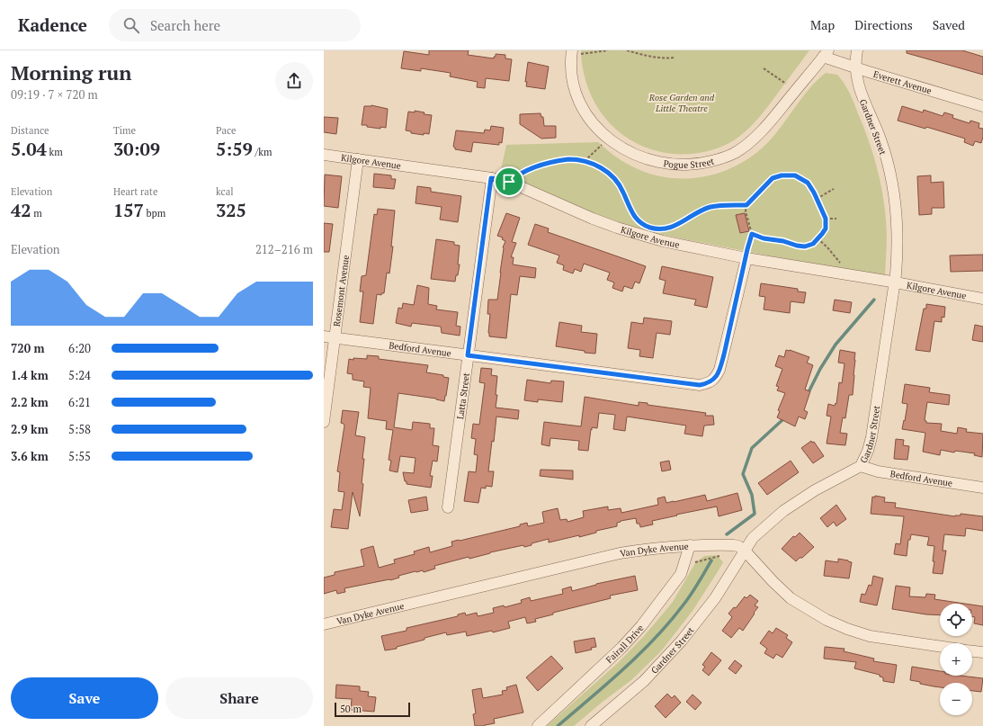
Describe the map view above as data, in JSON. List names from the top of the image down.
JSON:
{
  "streets": {
    "street": [
      "Everett Avenue",
      "Gardner Street",
      "Kilgore Avenue",
      "Pogue Street",
      "Rosemont Avenue",
      "Bedford Avenue",
      "Latta Street",
      "Van Dyke Avenue",
      "Fairall Drive"
    ]
  },
  "crossings": [
    ["Everett Avenue", "Gardner Street"],
    ["Everett Avenue", "Pogue Street"],
    ["Gardner Street", "Kilgore Avenue"],
    ["Gardner Street", "Bedford Avenue"],
    ["Gardner Street", "Van Dyke Avenue"],
    ["Kilgore Avenue", "Rosemont Avenue"],
    ["Kilgore Avenue", "Bedford Avenue"],
    ["Kilgore Avenue", "Latta Street"],
    ["Rosemont Avenue", "Bedford Avenue"],
    ["Bedford Avenue", "Latta Street"],
    ["Van Dyke Avenue", "Fairall Drive"]
  ],
  "parks": ["Rose Garden and Little Theatre"],
  "scale_bar": "50 m",
  "page": {
    "header": "Kadence",
    "search": "Search here",
    "nav": ["Map", "Directions", "Saved"],
    "heading": ["Morning run", "09:19 · 7 × 720 m"],
    "stats": [
      ["Distance", "5.04 km"],
      ["Time", "30:09"],
      ["Pace", "5:59 /km"],
      ["Elevation", "42 m"],
      ["Heart rate", "157 bpm"],
      ["kcal", "325"]
    ],
    "chart": ["Elevation", "212–216 m"],
    "list": [
      {
        "name": "720 m",
        "note": "6:20"
      },
      {
        "name": "1.4 km",
        "note": "5:24"
      },
      {
        "name": "2.2 km",
        "note": "6:21"
      },
      {
        "name": "2.9 km",
        "note": "5:58"
      },
      {
        "name": "3.6 km",
        "note": "5:55"
      }
    ],
    "map_buttons": ["+", "−"],
    "buttons": ["Save", "Share"],
    "scale": "50 m"
  }
}
